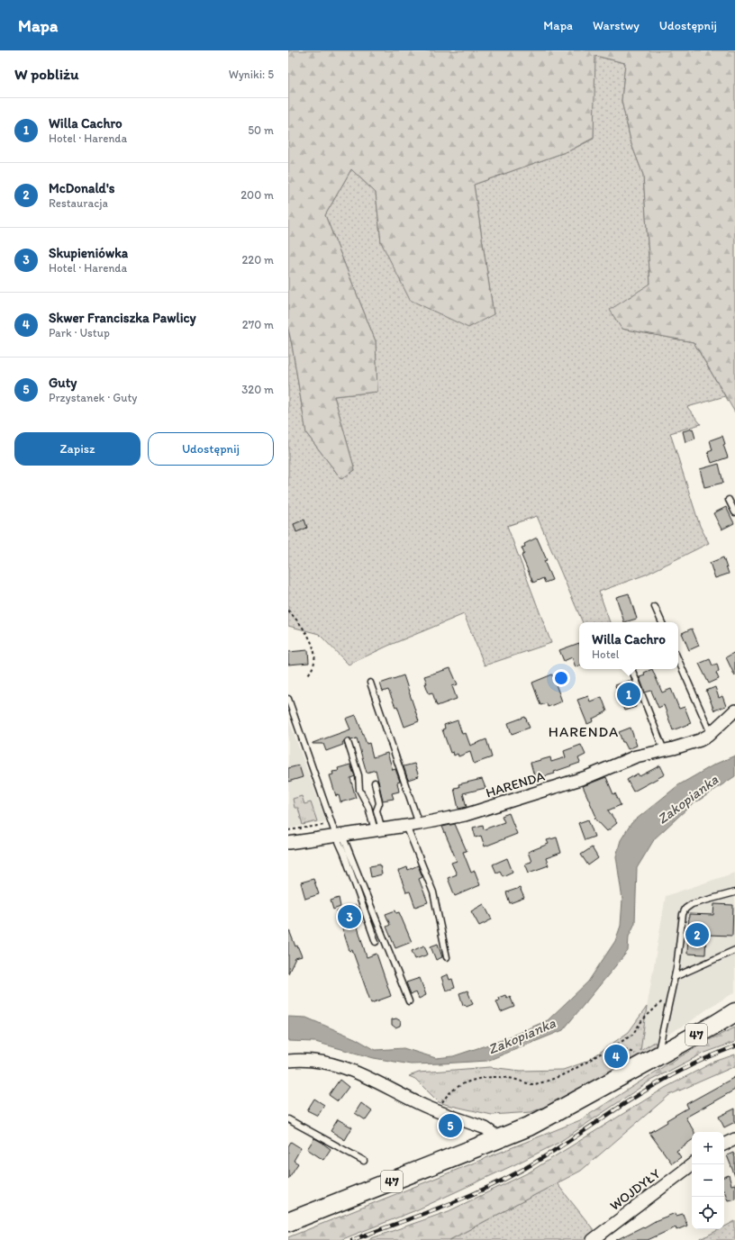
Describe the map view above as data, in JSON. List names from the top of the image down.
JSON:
{
  "streets": {
    "main road": ["47"],
    "street": ["HARENDA", "WOJDYŁY"]
  },
  "districts": ["HARENDA"],
  "water": ["Zakopianka"],
  "page": {
    "header": "Mapa",
    "nav": ["Mapa", "Warstwy", "Udostępnij"],
    "heading": ["W pobliżu", "Wyniki: 5"],
    "list": [
      {
        "mark": "1",
        "name": "Willa Cachro",
        "note": "Hotel · Harenda",
        "value": "50 m"
      },
      {
        "mark": "2",
        "name": "McDonald's",
        "note": "Restauracja",
        "value": "200 m"
      },
      {
        "mark": "3",
        "name": "Skupieniówka",
        "note": "Hotel · Harenda",
        "value": "220 m"
      },
      {
        "mark": "4",
        "name": "Skwer Franciszka Pawlicy",
        "note": "Park · Ustup",
        "value": "270 m"
      },
      {
        "mark": "5",
        "name": "Guty",
        "note": "Przystanek · Guty",
        "value": "320 m"
      }
    ],
    "buttons": ["Zapisz", "Udostępnij"],
    "popup": ["Willa Cachro", "Hotel"],
    "pins": [
      "1",
      "3",
      "2",
      "4",
      "5"
    ],
    "map_buttons": ["+", "−"]
  }
}
